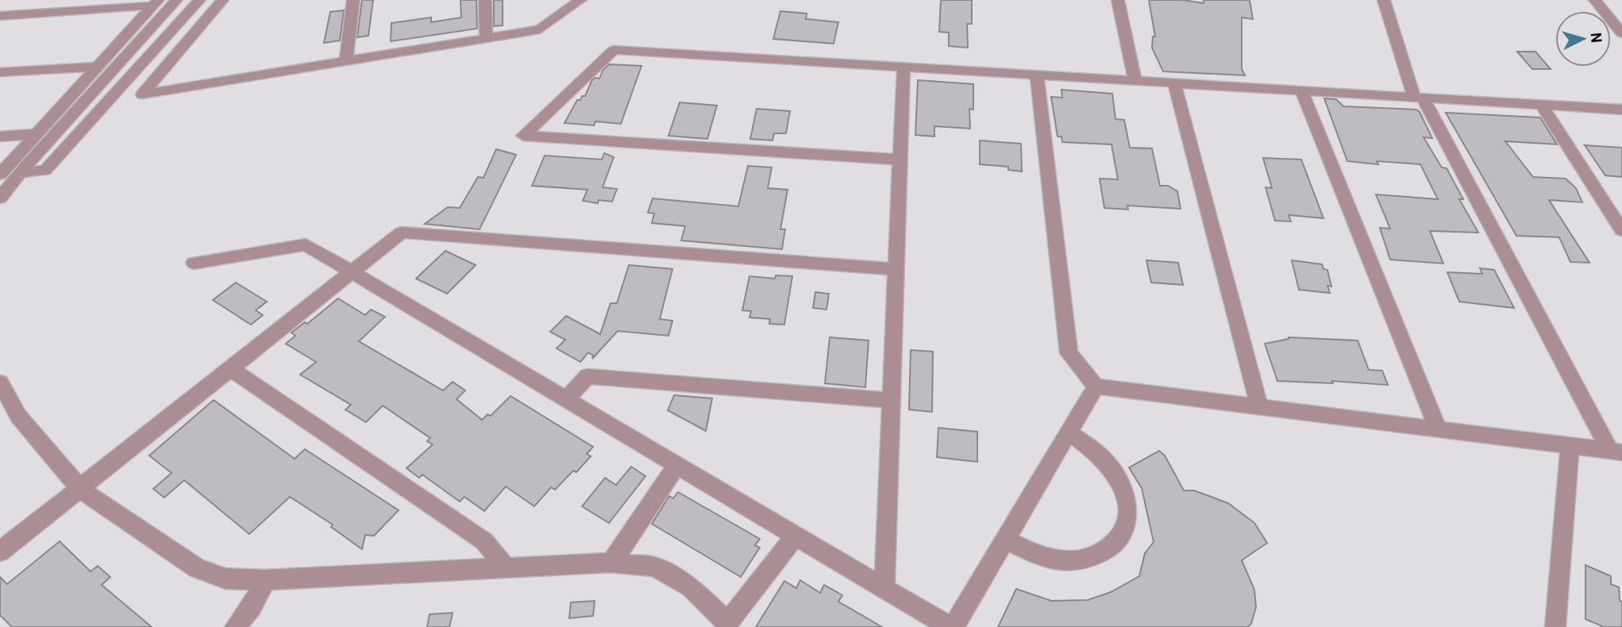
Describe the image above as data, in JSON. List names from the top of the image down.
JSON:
{
  "north": "right"
}
